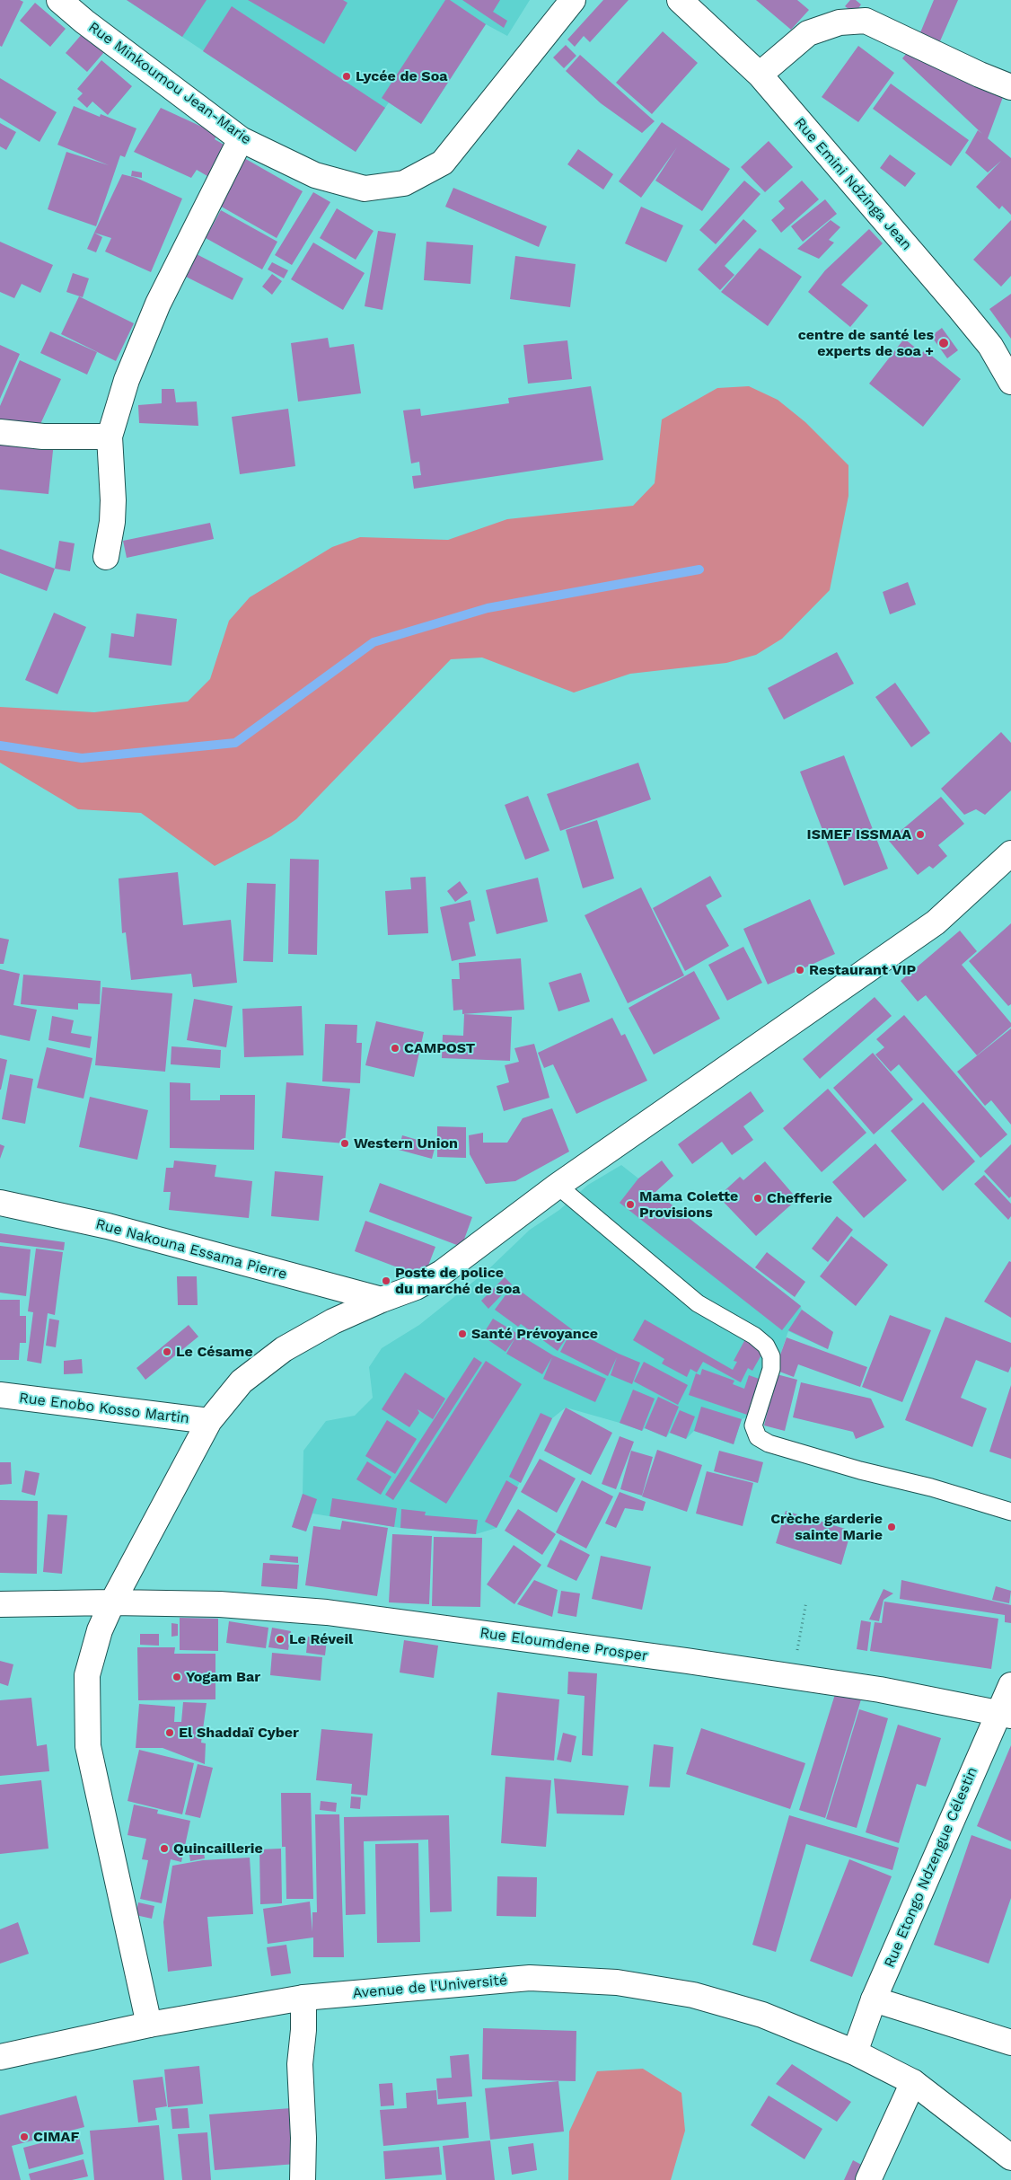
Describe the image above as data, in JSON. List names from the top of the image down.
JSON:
{
  "streets": {
    "street": [
      "Rue Minkoumou Jean-Marie",
      "Rue Emini Ndzinga Jean",
      "Rue Nakouna Essama Pierre",
      "Rue Enobo Kosso Martin",
      "Rue Eloumdene Prosper",
      "Rue Etongo Ndzengue Célestin",
      "Avenue de l'Université"
    ]
  },
  "crossings": [
    ["Rue Eloumdene Prosper", "Rue Etongo Ndzengue Célestin"],
    ["Rue Etongo Ndzengue Célestin", "Avenue de l'Université"]
  ],
  "places": [
    "Lycée de Soa",
    "centre de santé les experts de soa +",
    "ISMEF ISSMAA",
    "Restaurant VIP",
    "CAMPOST",
    "Western Union",
    "Chefferie",
    "Mama Colette Provisions",
    "Poste de police du marché de soa",
    "Santé Prévoyance",
    "Le Césame",
    "Crèche garderie sainte Marie",
    "Le Réveil",
    "Yogam Bar",
    "El Shaddaï Cyber",
    "Quincaillerie",
    "CIMAF"
  ]
}
